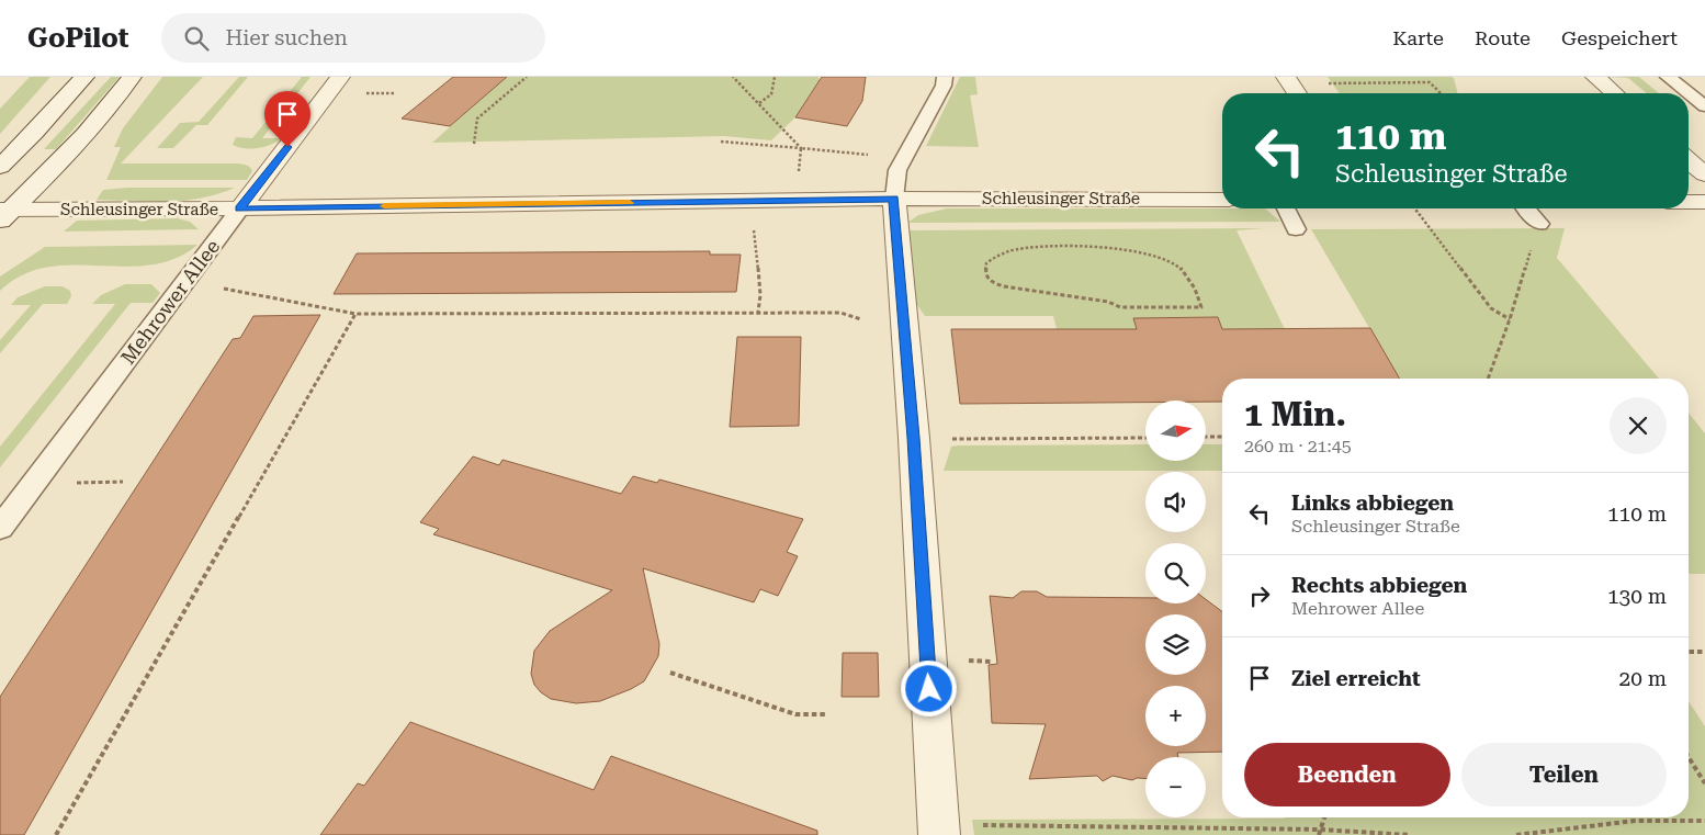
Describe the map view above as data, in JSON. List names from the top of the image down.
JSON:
{
  "streets": {
    "street": ["Schleusinger Straße", "Mehrower Allee"]
  },
  "crossings": [
    ["Schleusinger Straße", "Mehrower Allee"]
  ],
  "north": "right",
  "page": {
    "header": "GoPilot",
    "search": "Hier suchen",
    "nav": ["Karte", "Route", "Gespeichert"],
    "turn": ["110 m", "Schleusinger Straße"],
    "heading": ["1 Min.", "260 m · 21:45"],
    "map_buttons": ["+", "−"],
    "list": [
      {
        "name": "Links abbiegen",
        "note": "Schleusinger Straße",
        "value": "110 m"
      },
      {
        "name": "Rechts abbiegen",
        "note": "Mehrower Allee",
        "value": "130 m"
      },
      {
        "name": "Ziel erreicht",
        "value": "20 m"
      }
    ],
    "buttons": ["Beenden", "Teilen"]
  }
}
